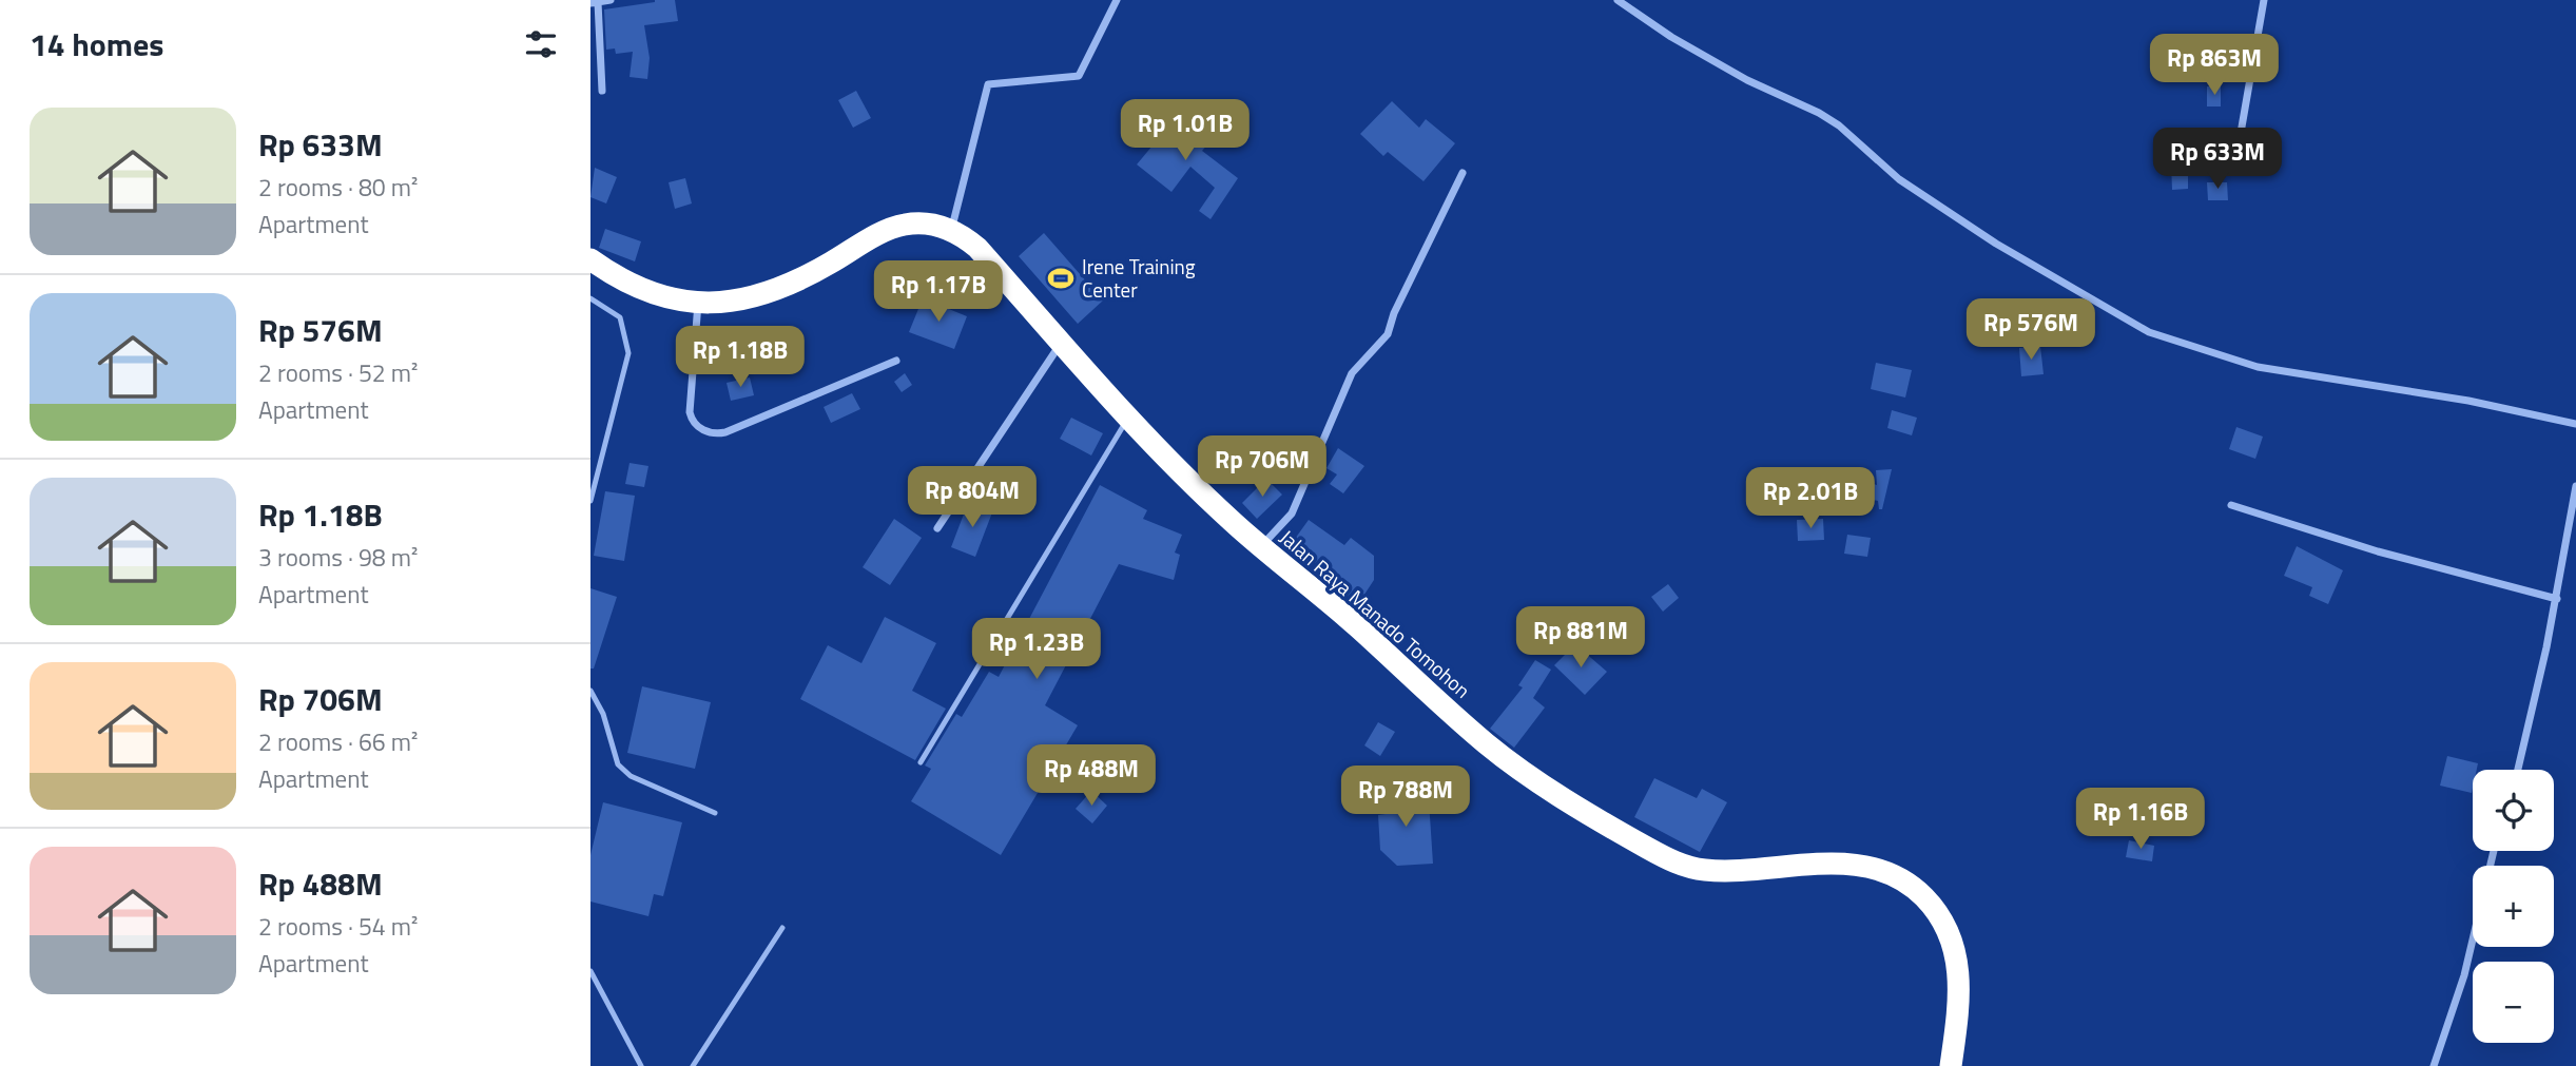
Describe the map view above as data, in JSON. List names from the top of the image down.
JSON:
{
  "streets": {
    "highway": ["Jalan Raya Manado Tomohon"]
  },
  "places": {
    "sports": ["Irene Training Center"]
  },
  "page": {
    "heading": "14 homes",
    "price": [
      "Rp 863M",
      "Rp 1.01B",
      "Rp 633M",
      "Rp 1.17B",
      "Rp 576M",
      "Rp 1.18B",
      "Rp 706M",
      "Rp 804M",
      "Rp 2.01B",
      "Rp 881M",
      "Rp 1.23B",
      "Rp 488M",
      "Rp 788M",
      "Rp 1.16B"
    ],
    "list": [
      {
        "name": "Rp 633M",
        "note": "2 rooms · 80 m² · Apartment"
      },
      {
        "name": "Rp 576M",
        "note": "2 rooms · 52 m² · Apartment"
      },
      {
        "name": "Rp 1.18B",
        "note": "3 rooms · 98 m² · Apartment"
      },
      {
        "name": "Rp 706M",
        "note": "2 rooms · 66 m² · Apartment"
      },
      {
        "name": "Rp 488M",
        "note": "2 rooms · 54 m² · Apartment"
      }
    ],
    "map_buttons": ["+", "−"]
  }
}
